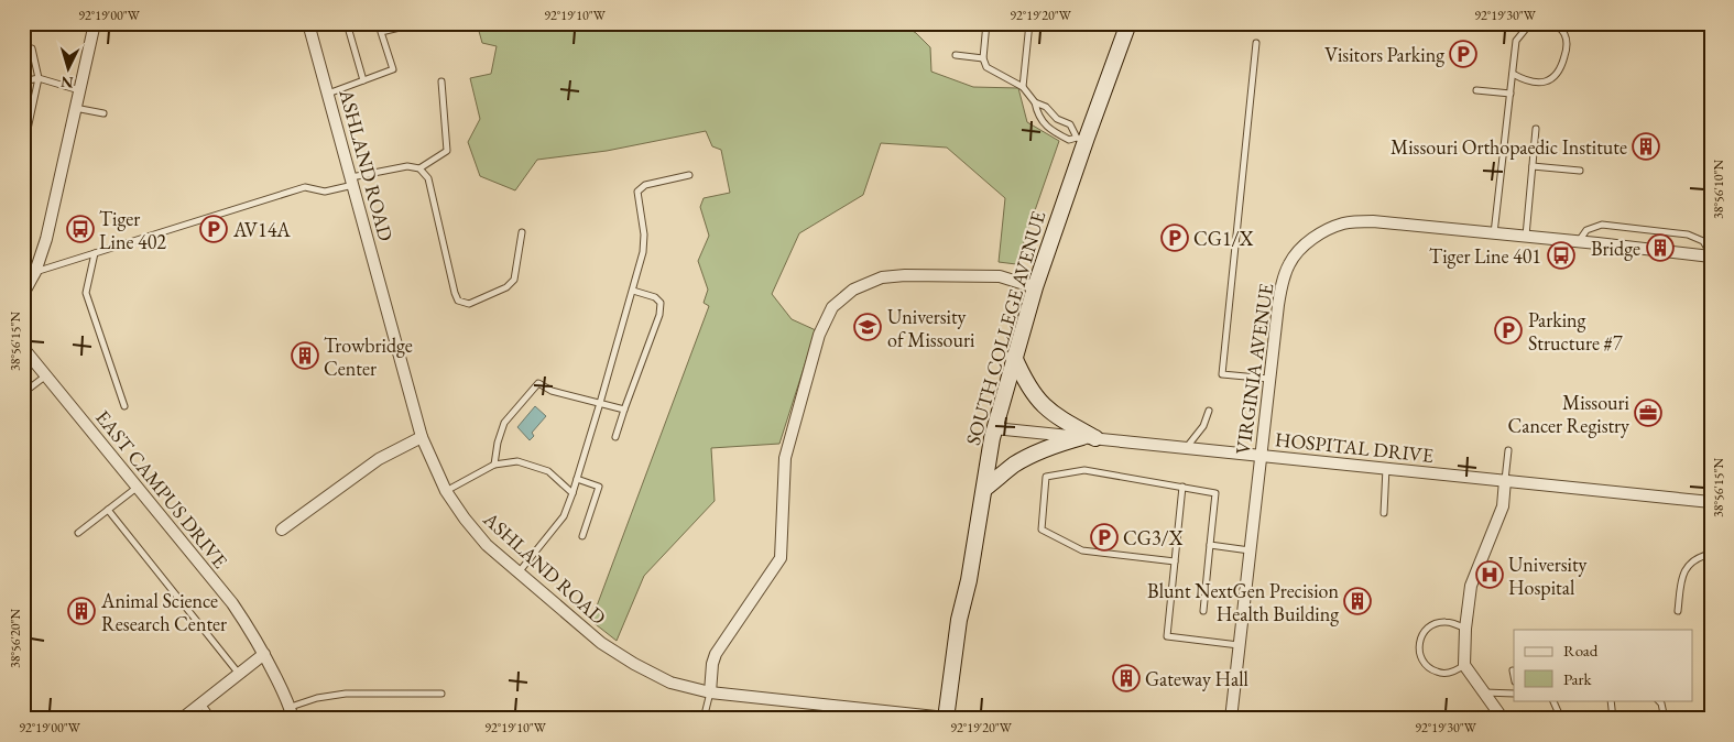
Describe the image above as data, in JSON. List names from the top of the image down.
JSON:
{
  "streets": {
    "main road": ["SOUTH COLLEGE AVENUE"],
    "street": [
      "ASHLAND ROAD",
      "VIRGINIA AVENUE",
      "HOSPITAL DRIVE",
      "EAST CAMPUS DRIVE"
    ]
  },
  "crossings": [
    ["ASHLAND ROAD", "SOUTH COLLEGE AVENUE"],
    ["SOUTH COLLEGE AVENUE", "HOSPITAL DRIVE"],
    ["VIRGINIA AVENUE", "HOSPITAL DRIVE"]
  ],
  "places": {
    "parking": [
      "Visitors Parking",
      "AV14A",
      "CG1/X",
      "Parking Structure #7",
      "CG3/X"
    ],
    "building": [
      "Missouri Orthopaedic Institute",
      "Bridge",
      "Trowbridge Center",
      "Blunt NextGen Precision Health Building",
      "Animal Science Research Center",
      "Gateway Hall"
    ],
    "bus stop": ["Tiger Line 402", "Tiger Line 401"],
    "school or university": ["University of Missouri"],
    "office": ["Missouri Cancer Registry"],
    "hospital": ["University Hospital"]
  },
  "legend": ["Road", "Park"],
  "north": "bottom",
  "coordinates": [
    "92°19'00\"W",
    "92°19'10\"W",
    "92°19'20\"W",
    "92°19'30\"W",
    "38°56'10\"N",
    "38°56'15\"N",
    "38°56'20\"N"
  ]
}
